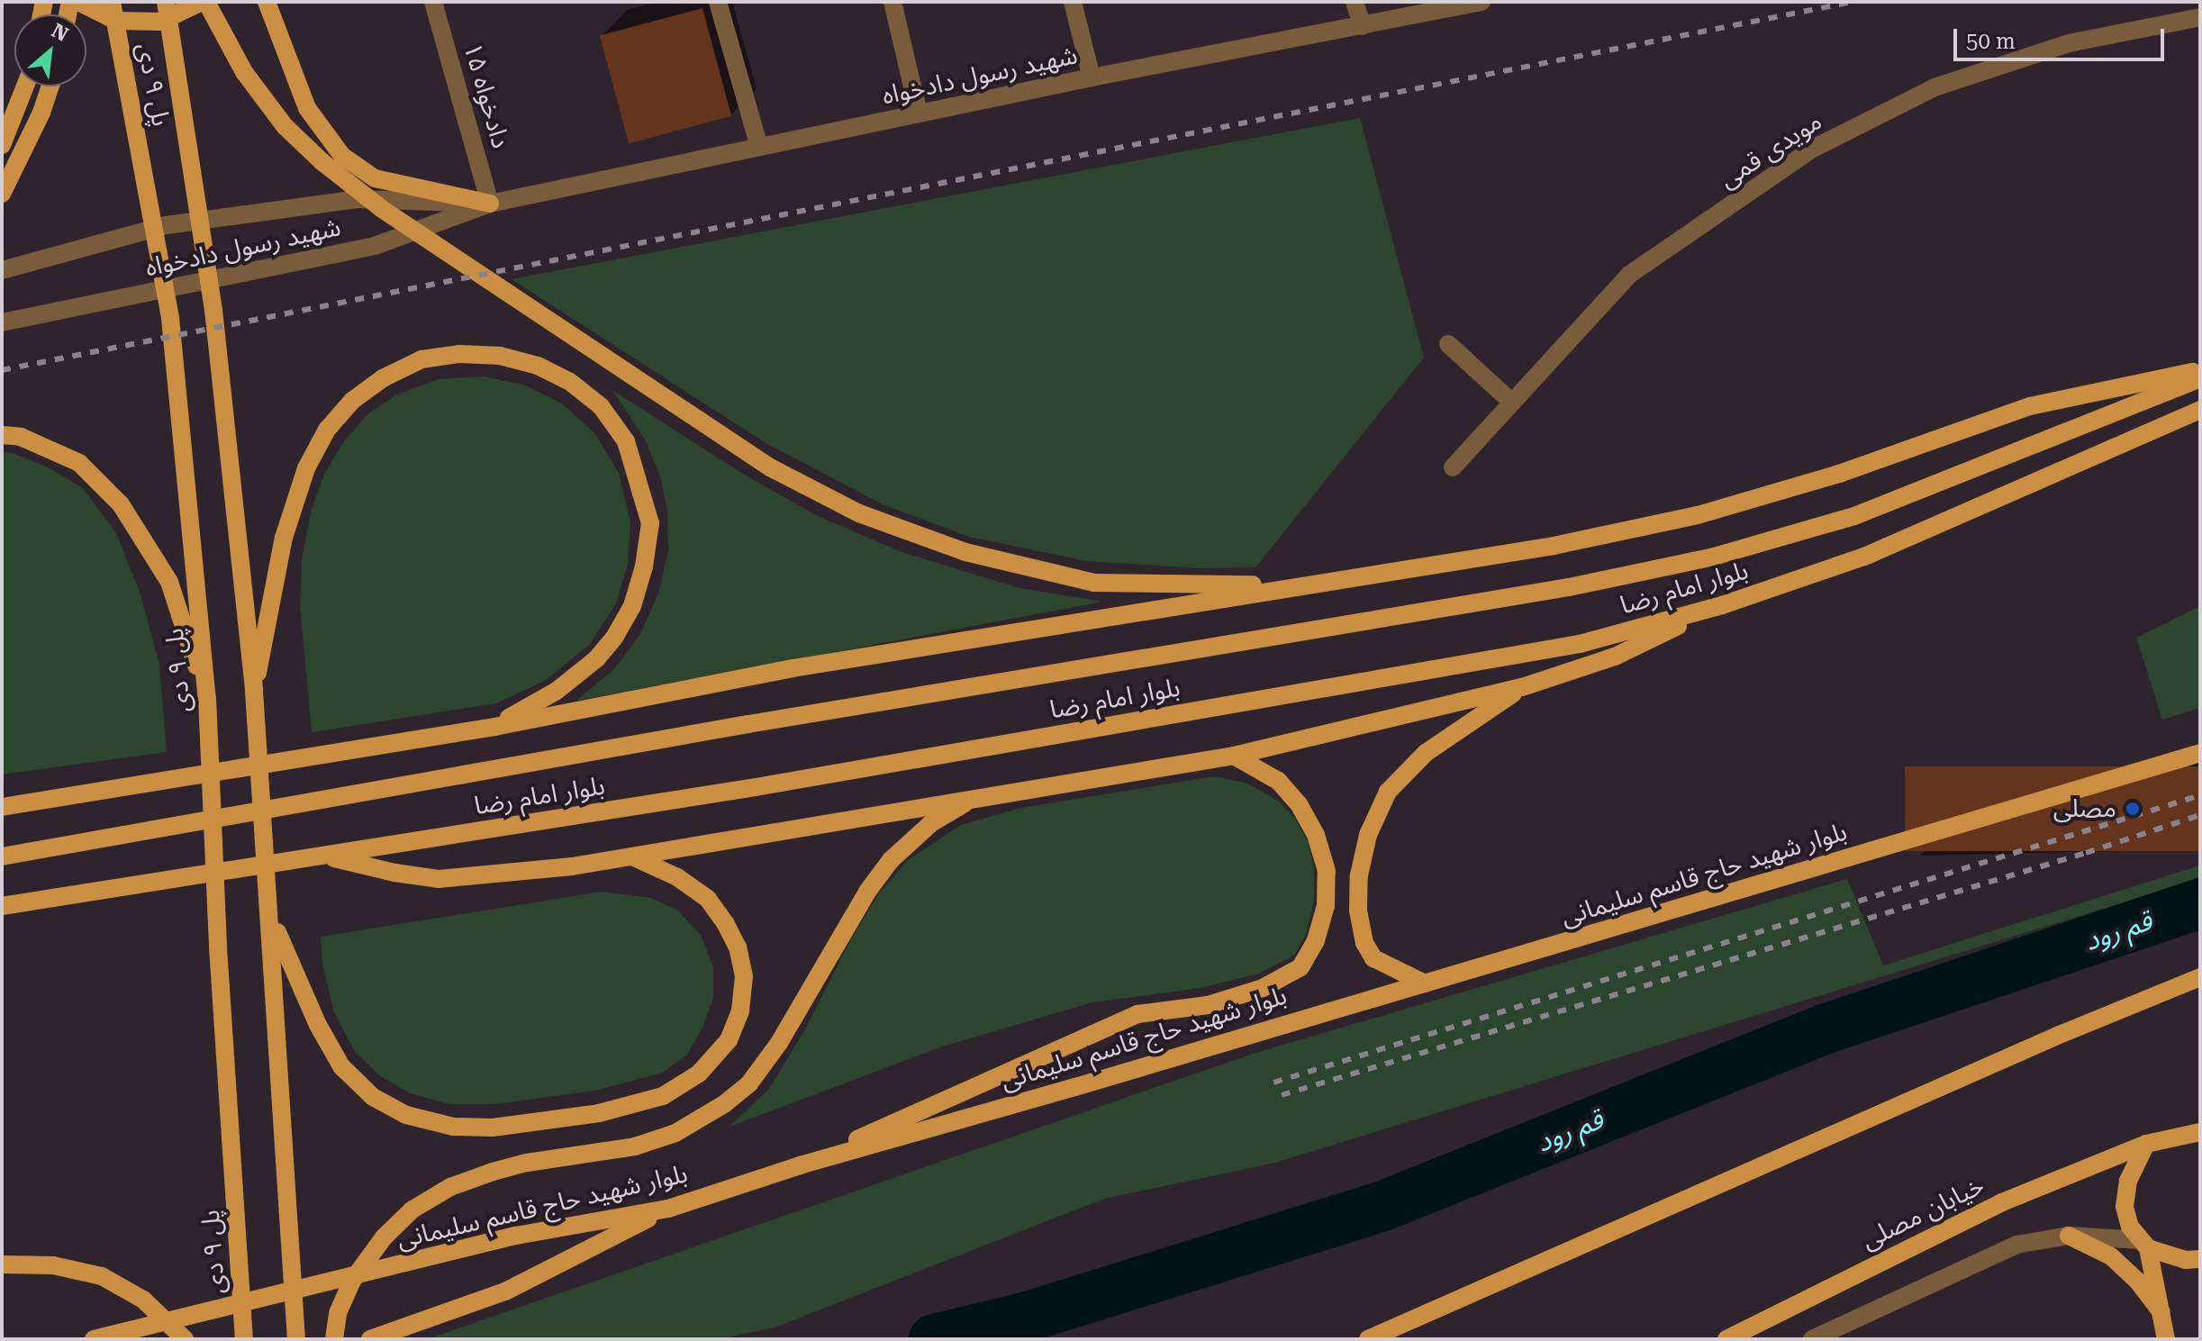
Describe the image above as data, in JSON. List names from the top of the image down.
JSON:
{
  "streets": {
    "main road": [
      "پل ۹ دی",
      "بلوار امام رضا",
      "بلوار شهید حاج قاسم سلیمانی",
      "خیابان مصلی"
    ],
    "street": ["شهید رسول دادخواه", "دادخواه ۱۵", "مویدی قمی"]
  },
  "crossings": [
    ["شهید رسول دادخواه", "دادخواه ۱۵"]
  ],
  "water": ["قم رود"],
  "places": ["مصلی"],
  "scale_bar": "50 m",
  "north": "top right"
}
